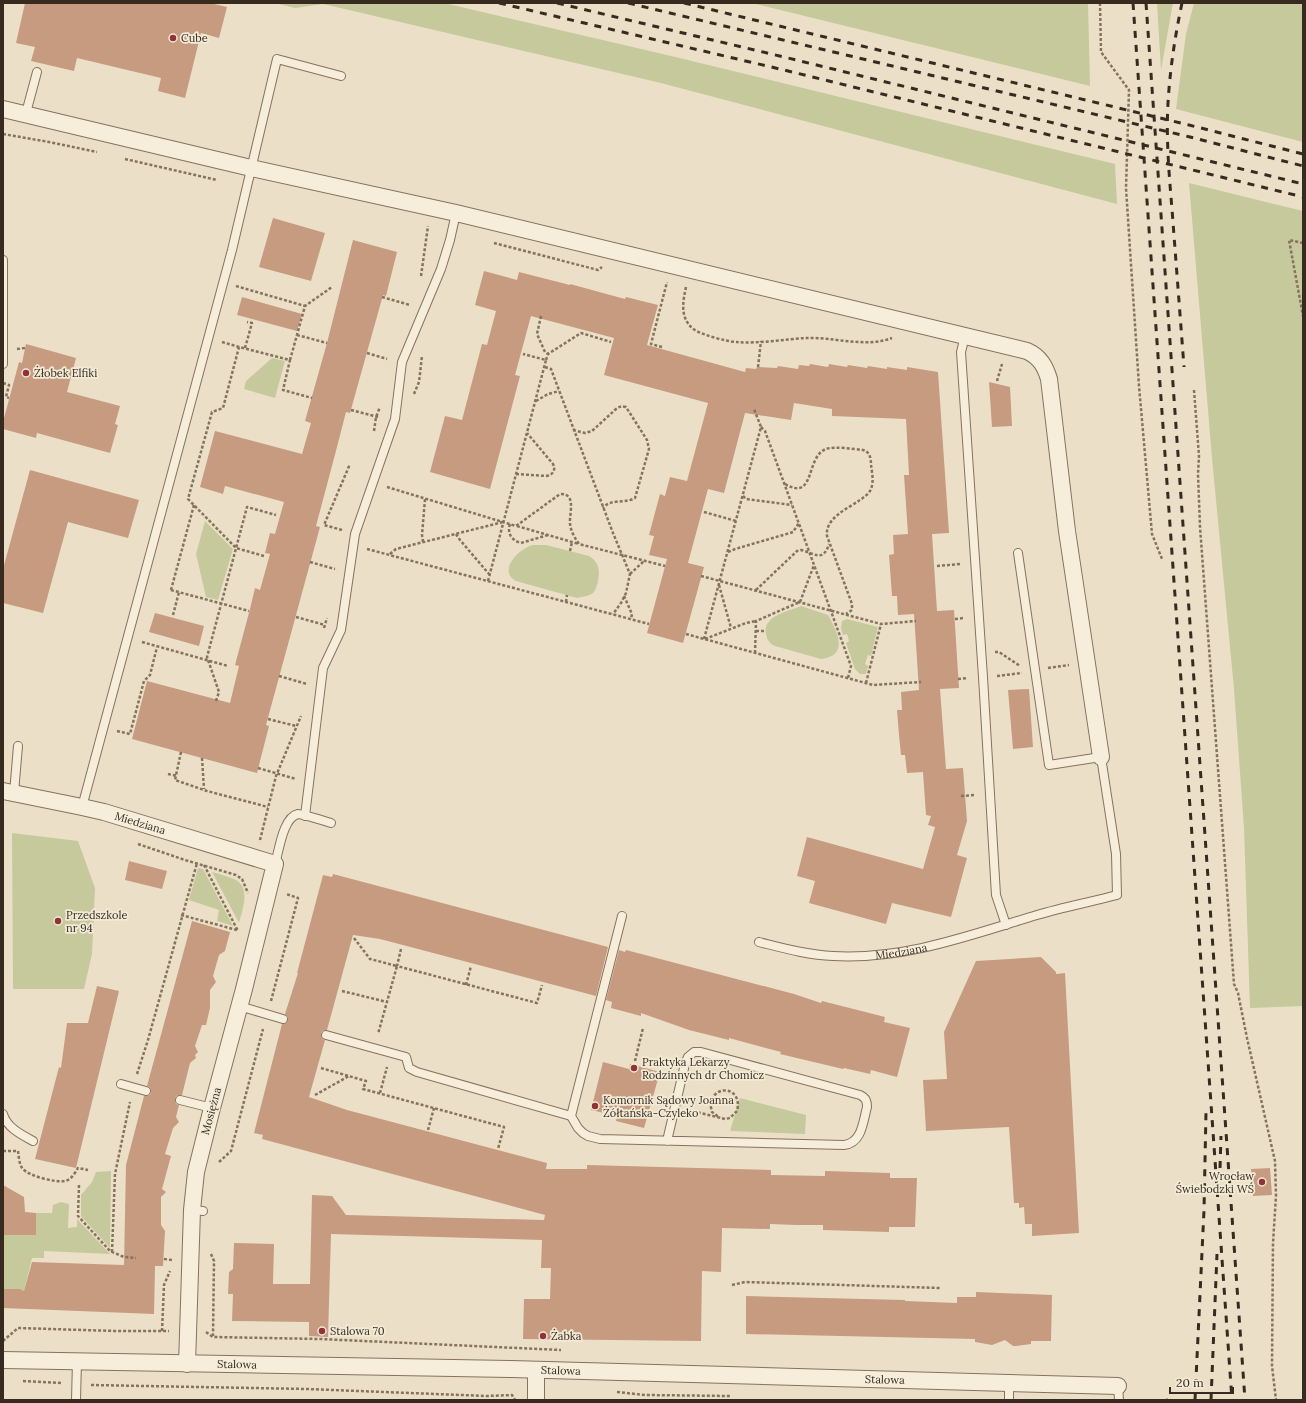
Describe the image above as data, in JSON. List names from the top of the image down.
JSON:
{
  "streets": {
    "street": ["Miedziana", "Mosiężna", "Stalowa"]
  },
  "crossings": [
    ["Miedziana", "Mosiężna"],
    ["Mosiężna", "Stalowa"]
  ],
  "places": [
    "Cube",
    "Żłobek Elfiki",
    "Przedszkole nr 94",
    "Praktyka Lekarzy Rodzinnych dr Chomicz",
    "Komornik Sądowy Joanna Żółtańska-Czyleko",
    "Wrocław Świebodzki WŚ",
    "Stalowa 70",
    "Żabka"
  ],
  "scale_bar": "20 m"
}
